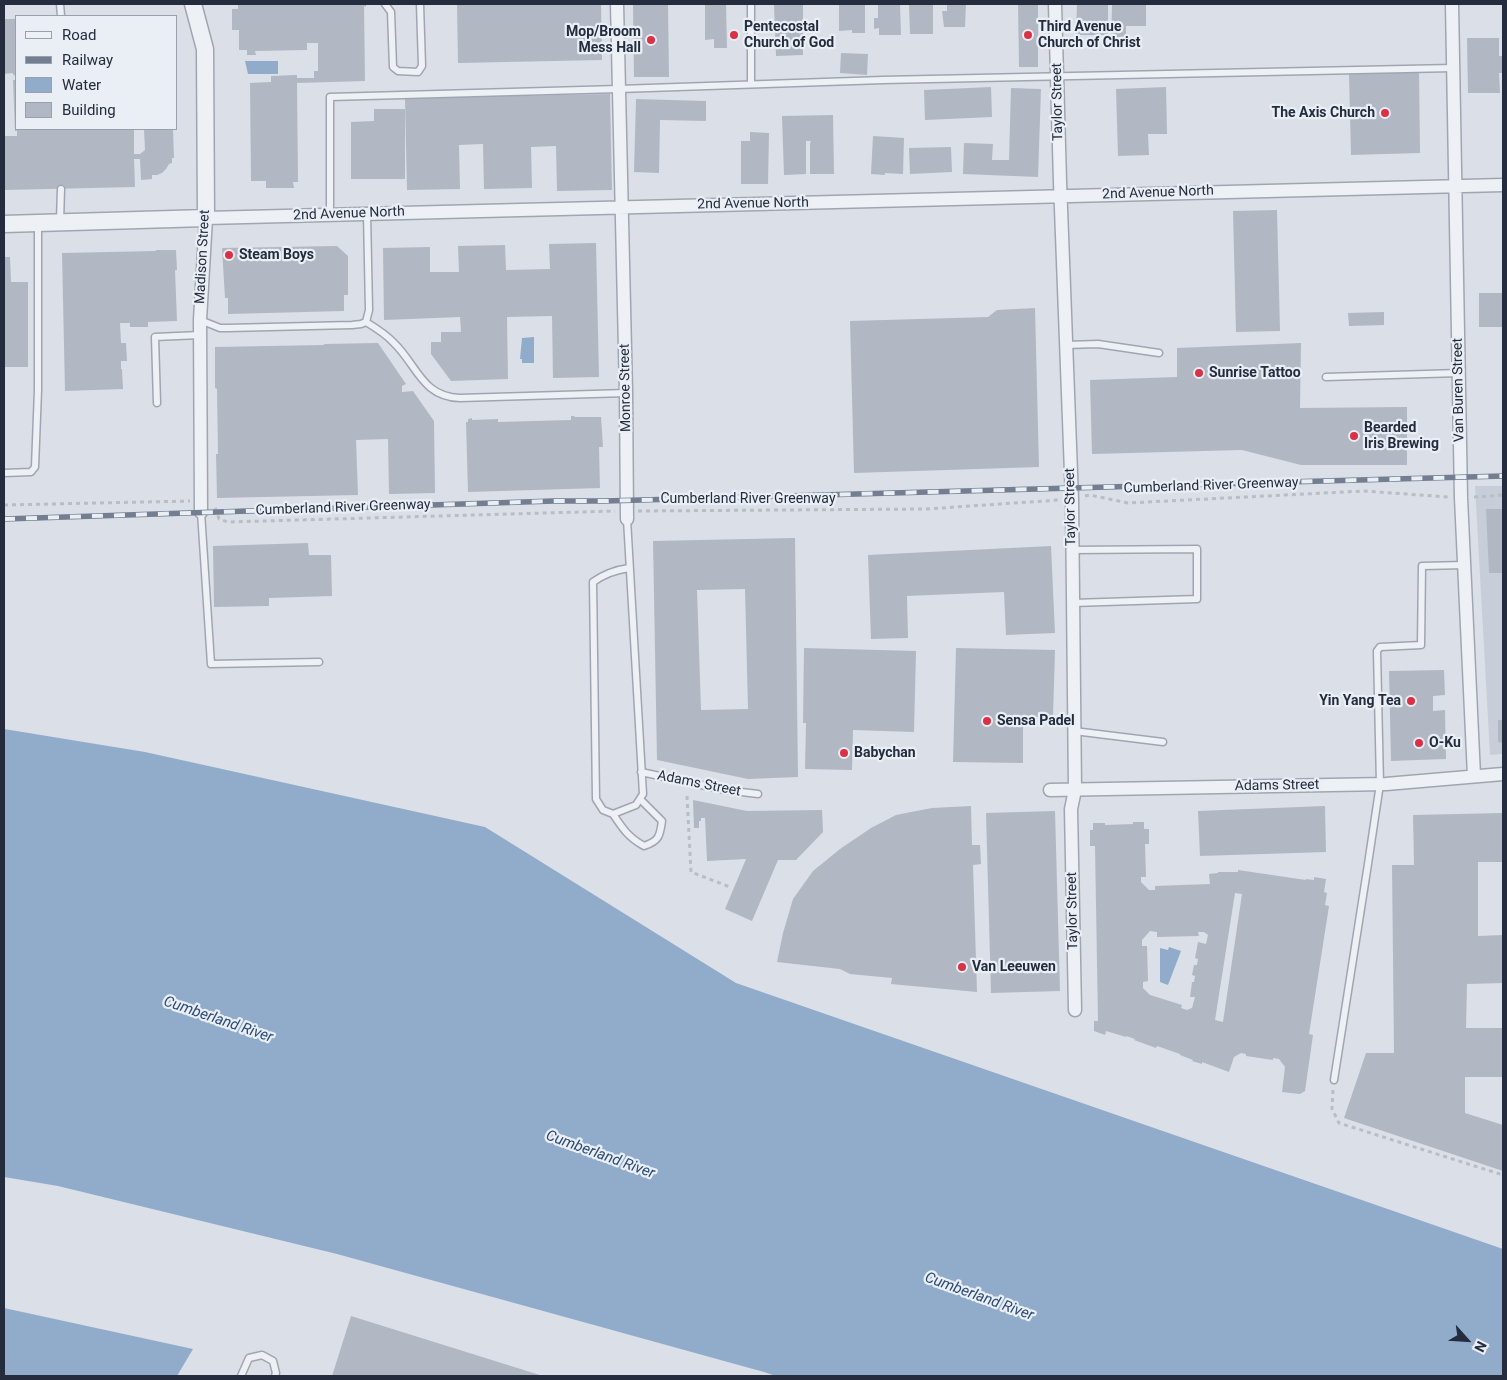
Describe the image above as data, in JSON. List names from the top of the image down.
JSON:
{
  "streets": {
    "street": [
      "Taylor Street",
      "2nd Avenue North",
      "Madison Street",
      "Monroe Street",
      "Van Buren Street",
      "Adams Street"
    ],
    "path": ["Cumberland River Greenway"]
  },
  "crossings": [
    ["Taylor Street", "2nd Avenue North"],
    ["Taylor Street", "Cumberland River Greenway"],
    ["Taylor Street", "Adams Street"],
    ["2nd Avenue North", "Madison Street"],
    ["2nd Avenue North", "Monroe Street"],
    ["2nd Avenue North", "Van Buren Street"],
    ["Madison Street", "Cumberland River Greenway"],
    ["Monroe Street", "Cumberland River Greenway"],
    ["Monroe Street", "Adams Street"],
    ["Van Buren Street", "Cumberland River Greenway"],
    ["Van Buren Street", "Adams Street"]
  ],
  "water": ["Cumberland River"],
  "places": [
    "Pentecostal Church of God",
    "Third Avenue Church of Christ",
    "Mop/Broom Mess Hall",
    "The Axis Church",
    "Steam Boys",
    "Sunrise Tattoo",
    "Bearded Iris Brewing",
    "Yin Yang Tea",
    "Sensa Padel",
    "O-Ku",
    "Babychan",
    "Van Leeuwen"
  ],
  "legend": [
    "Road",
    "Railway",
    "Water",
    "Building"
  ],
  "north": "bottom right"
}
